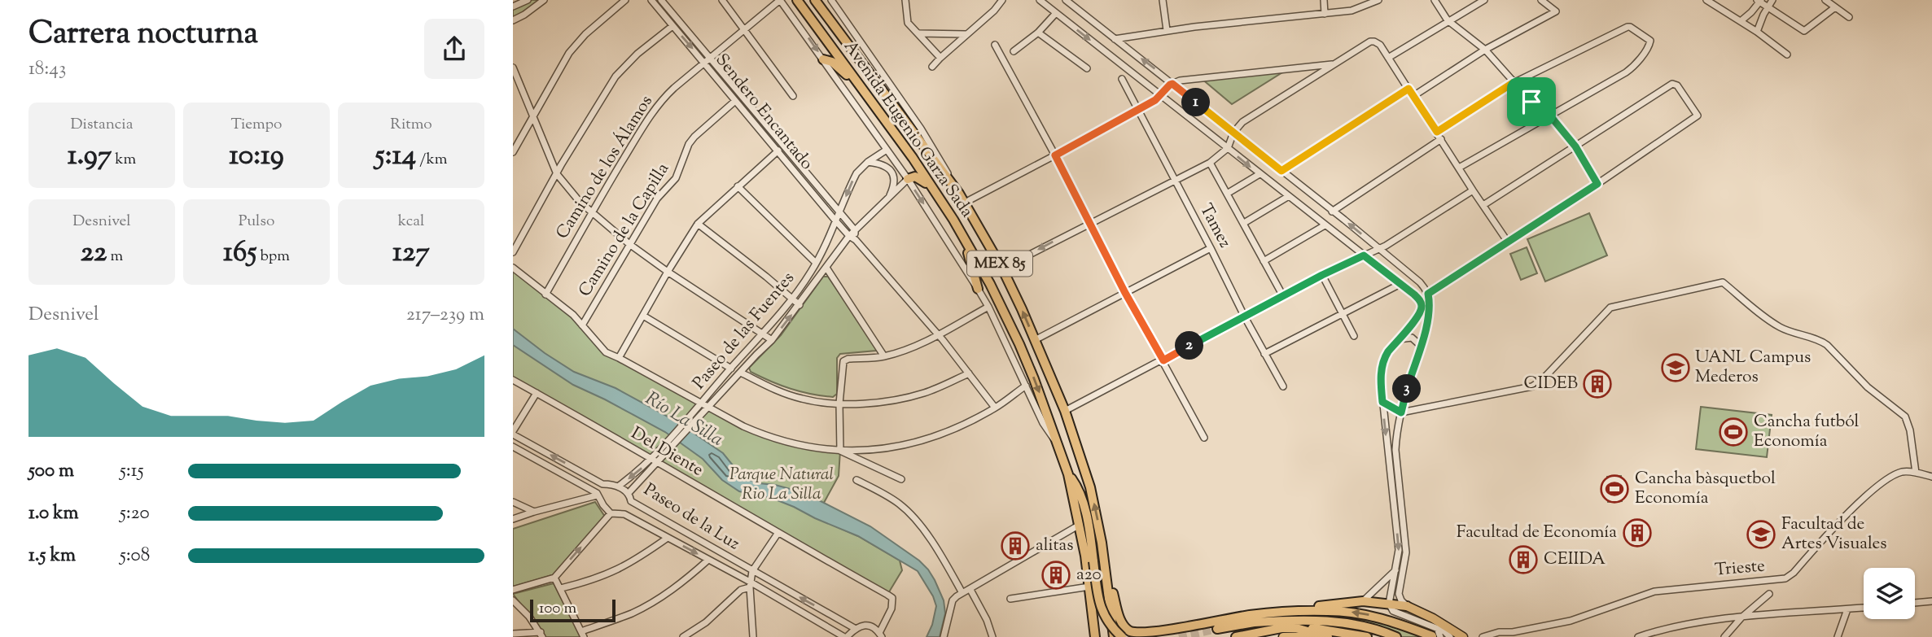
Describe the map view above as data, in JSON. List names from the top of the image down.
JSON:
{
  "streets": {
    "highway": ["Avenida Eugenio Garza Sada", "MEX 85"],
    "street": [
      "Sendero Encantado",
      "Camino de los Álamos",
      "Tamez",
      "Camino de la Capilla",
      "Paseo de las Fuentes",
      "Del Diente",
      "Paseo de la Luz",
      "Trieste"
    ]
  },
  "crossings": [
    ["Sendero Encantado", "Camino de los Álamos"],
    ["Sendero Encantado", "Camino de la Capilla"],
    ["Sendero Encantado", "Paseo de las Fuentes"],
    ["Paseo de las Fuentes", "Del Diente"],
    ["Paseo de las Fuentes", "Paseo de la Luz"],
    ["Del Diente", "Paseo de la Luz"]
  ],
  "water": ["Río La Silla"],
  "parks": ["Parque Natural Rio La Silla"],
  "places": {
    "school or university": ["UANL Campus Mederos", "Facultad de Artes Visuales"],
    "building": [
      "CIDEB",
      "Facultad de Economía",
      "alitas",
      "CEIIDA",
      "a20"
    ],
    "sports": ["Cancha futból Economía", "Cancha bàsquetbol Economía"]
  },
  "scale_bar": "100 m",
  "page": {
    "heading": ["Carrera nocturna", "18:43"],
    "pins": ["1", "2", "3"],
    "stats": [
      ["Distancia", "1.97 km"],
      ["Tiempo", "10:19"],
      ["Ritmo", "5:14 /km"],
      ["Desnivel", "22 m"],
      ["Pulso", "165 bpm"],
      ["kcal", "127"]
    ],
    "chart": ["Desnivel", "217–239 m"],
    "list": [
      {
        "name": "500 m",
        "note": "5:15"
      },
      {
        "name": "1.0 km",
        "note": "5:20"
      },
      {
        "name": "1.5 km",
        "note": "5:08"
      }
    ],
    "scale": "100 m"
  }
}
